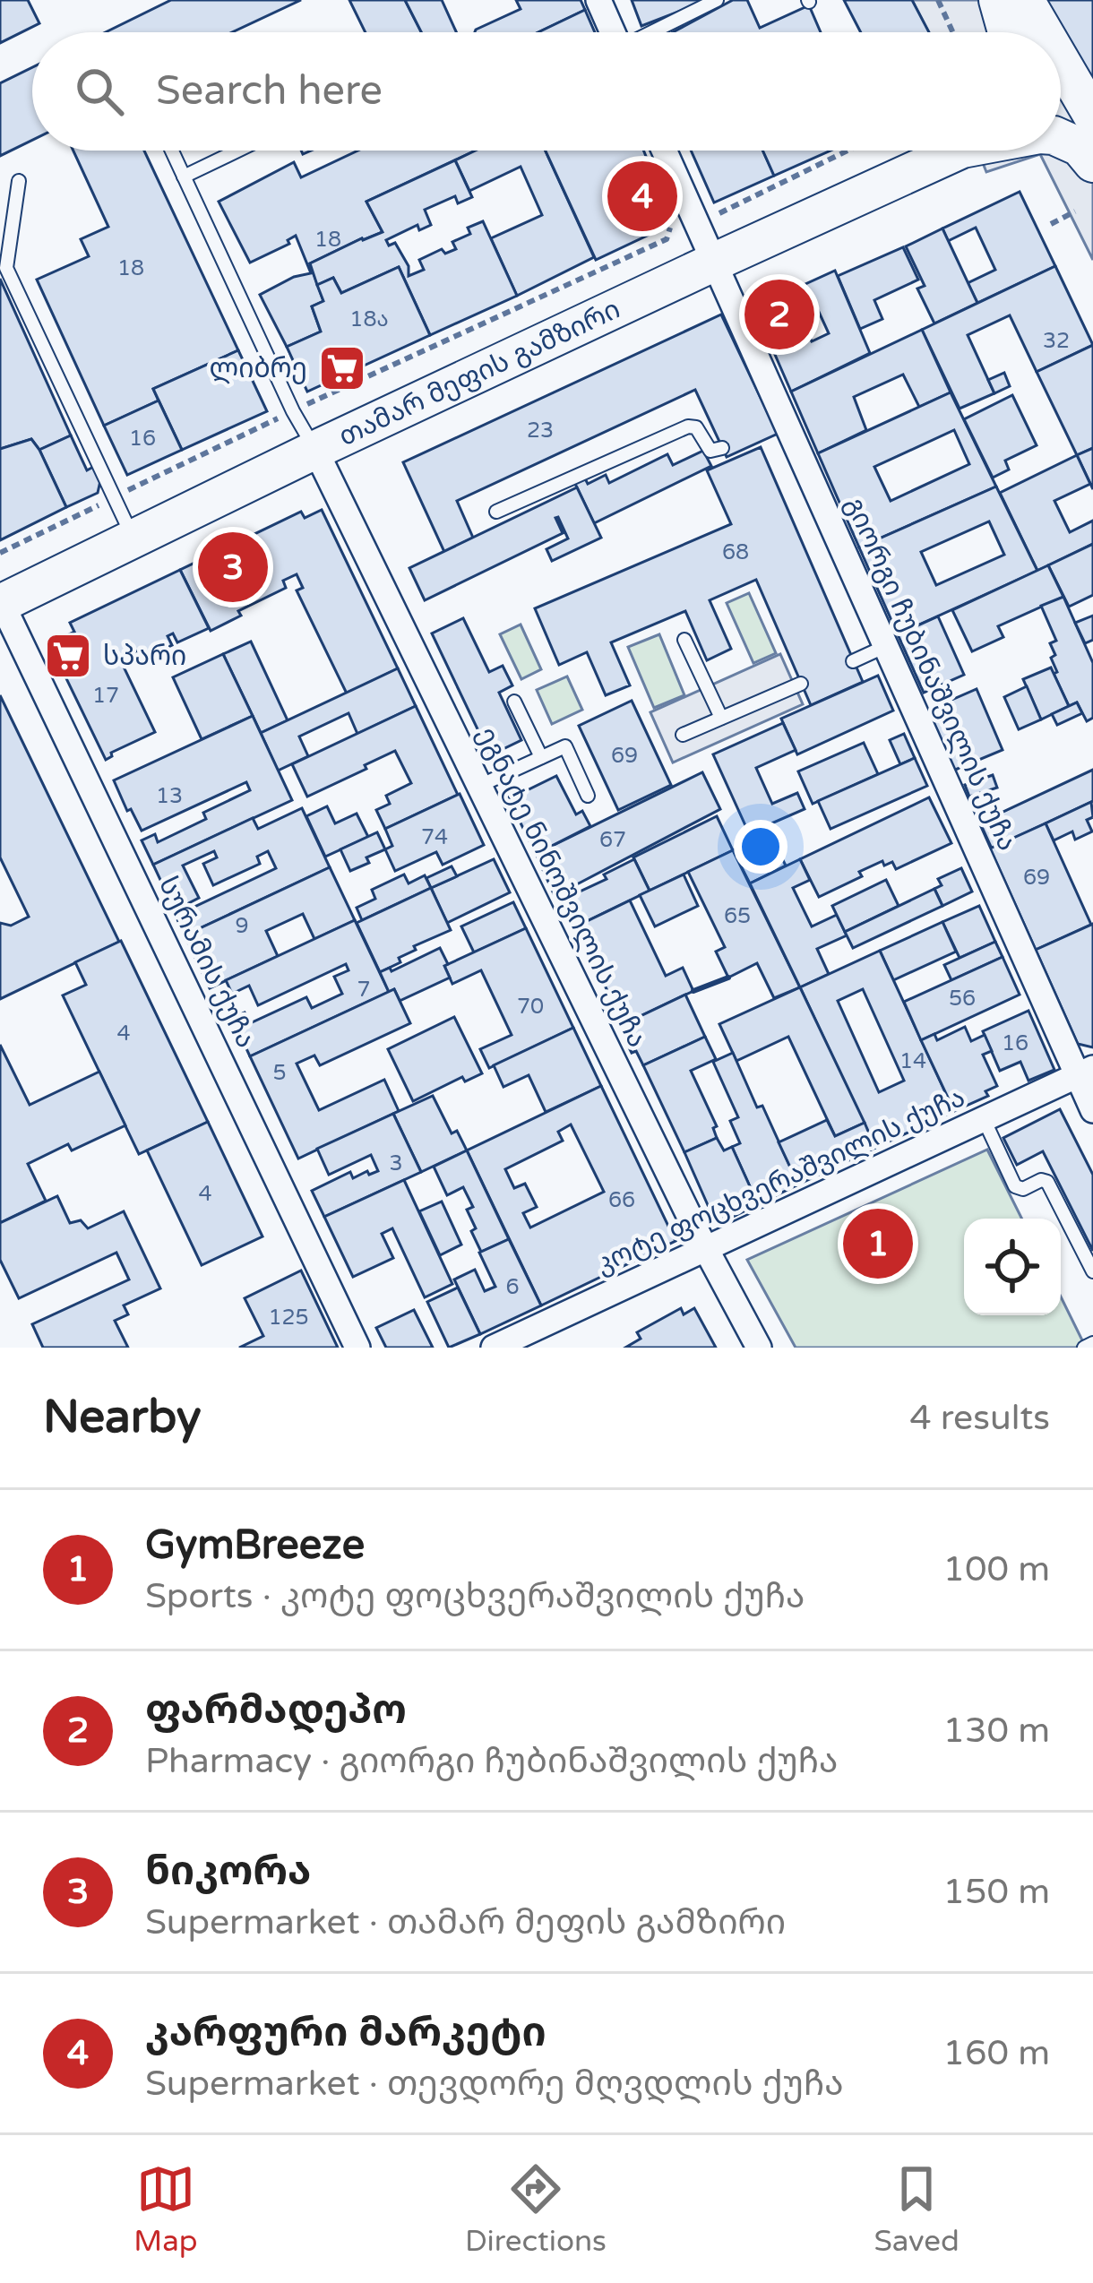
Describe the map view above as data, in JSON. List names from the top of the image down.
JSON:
{
  "streets": {
    "main road": ["თამარ მეფის გამზირი"],
    "street": [
      "გიორგი ჩუბინაშვილის ქუჩა",
      "ეგნატე ნინოშვილის ქუჩა",
      "სურამის ქუჩა",
      "კოტე ფოცხვერაშვილის ქუჩა"
    ]
  },
  "crossings": [
    ["თამარ მეფის გამზირი", "გიორგი ჩუბინაშვილის ქუჩა"],
    ["თამარ მეფის გამზირი", "ეგნატე ნინოშვილის ქუჩა"],
    ["თამარ მეფის გამზირი", "სურამის ქუჩა"],
    ["გიორგი ჩუბინაშვილის ქუჩა", "კოტე ფოცხვერაშვილის ქუჩა"],
    ["ეგნატე ნინოშვილის ქუჩა", "კოტე ფოცხვერაშვილის ქუჩა"]
  ],
  "places": {
    "supermarket": ["ლიბრე", "სპარი"]
  },
  "house_numbers": [
    "18",
    "18",
    "18ა",
    "32",
    "23",
    "16",
    "68",
    "17",
    "69",
    "13",
    "74",
    "67",
    "69",
    "65",
    "9",
    "7",
    "56",
    "70",
    "4",
    "16",
    "14",
    "5",
    "3",
    "4",
    "66",
    "6",
    "125"
  ],
  "page": {
    "search": "Search here",
    "pins": [
      "4",
      "2",
      "3",
      "1"
    ],
    "heading": ["Nearby", "4 results"],
    "list": [
      {
        "mark": "1",
        "name": "GymBreeze",
        "note": "Sports · კოტე ფოცხვერაშვილის ქუჩა",
        "value": "100 m"
      },
      {
        "mark": "2",
        "name": "ფარმადეპო",
        "note": "Pharmacy · გიორგი ჩუბინაშვილის ქუჩა",
        "value": "130 m"
      },
      {
        "mark": "3",
        "name": "ნიკორა",
        "note": "Supermarket · თამარ მეფის გამზირი",
        "value": "150 m"
      },
      {
        "mark": "4",
        "name": "კარფური მარკეტი",
        "note": "Supermarket · თევდორე მღვდლის ქუჩა",
        "value": "160 m"
      }
    ],
    "nav": ["Map", "Directions", "Saved"]
  }
}
